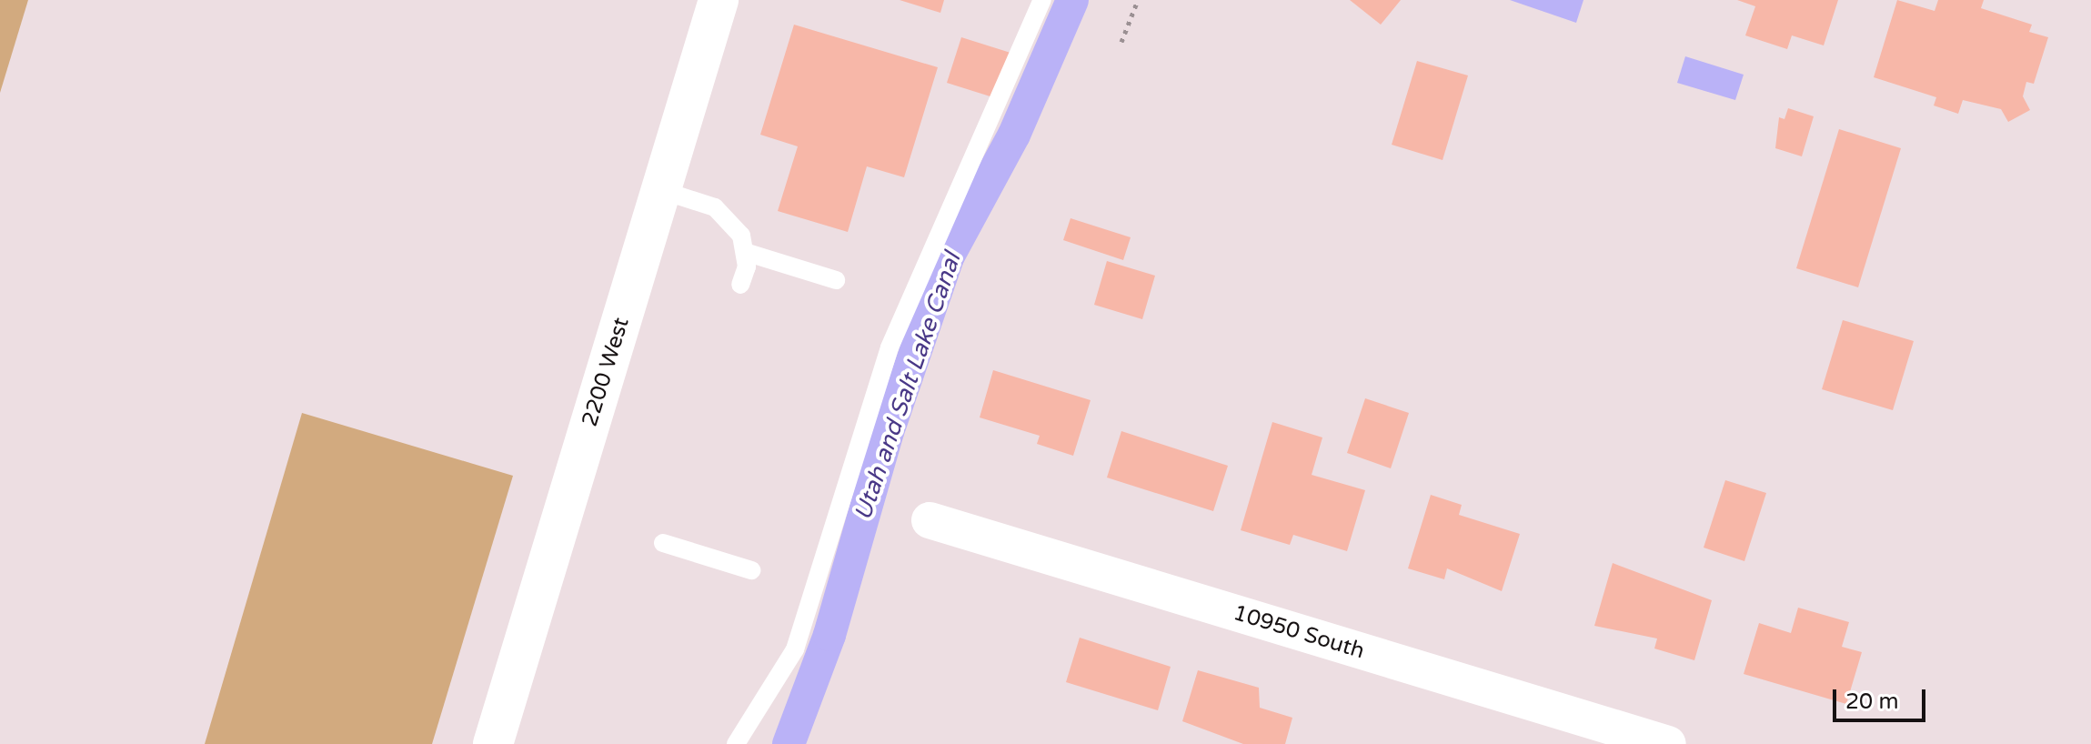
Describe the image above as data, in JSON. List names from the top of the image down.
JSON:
{
  "streets": {
    "street": ["2200 West", "10950 South"]
  },
  "water": ["Utah and Salt Lake Canal"],
  "scale_bar": "20 m"
}
